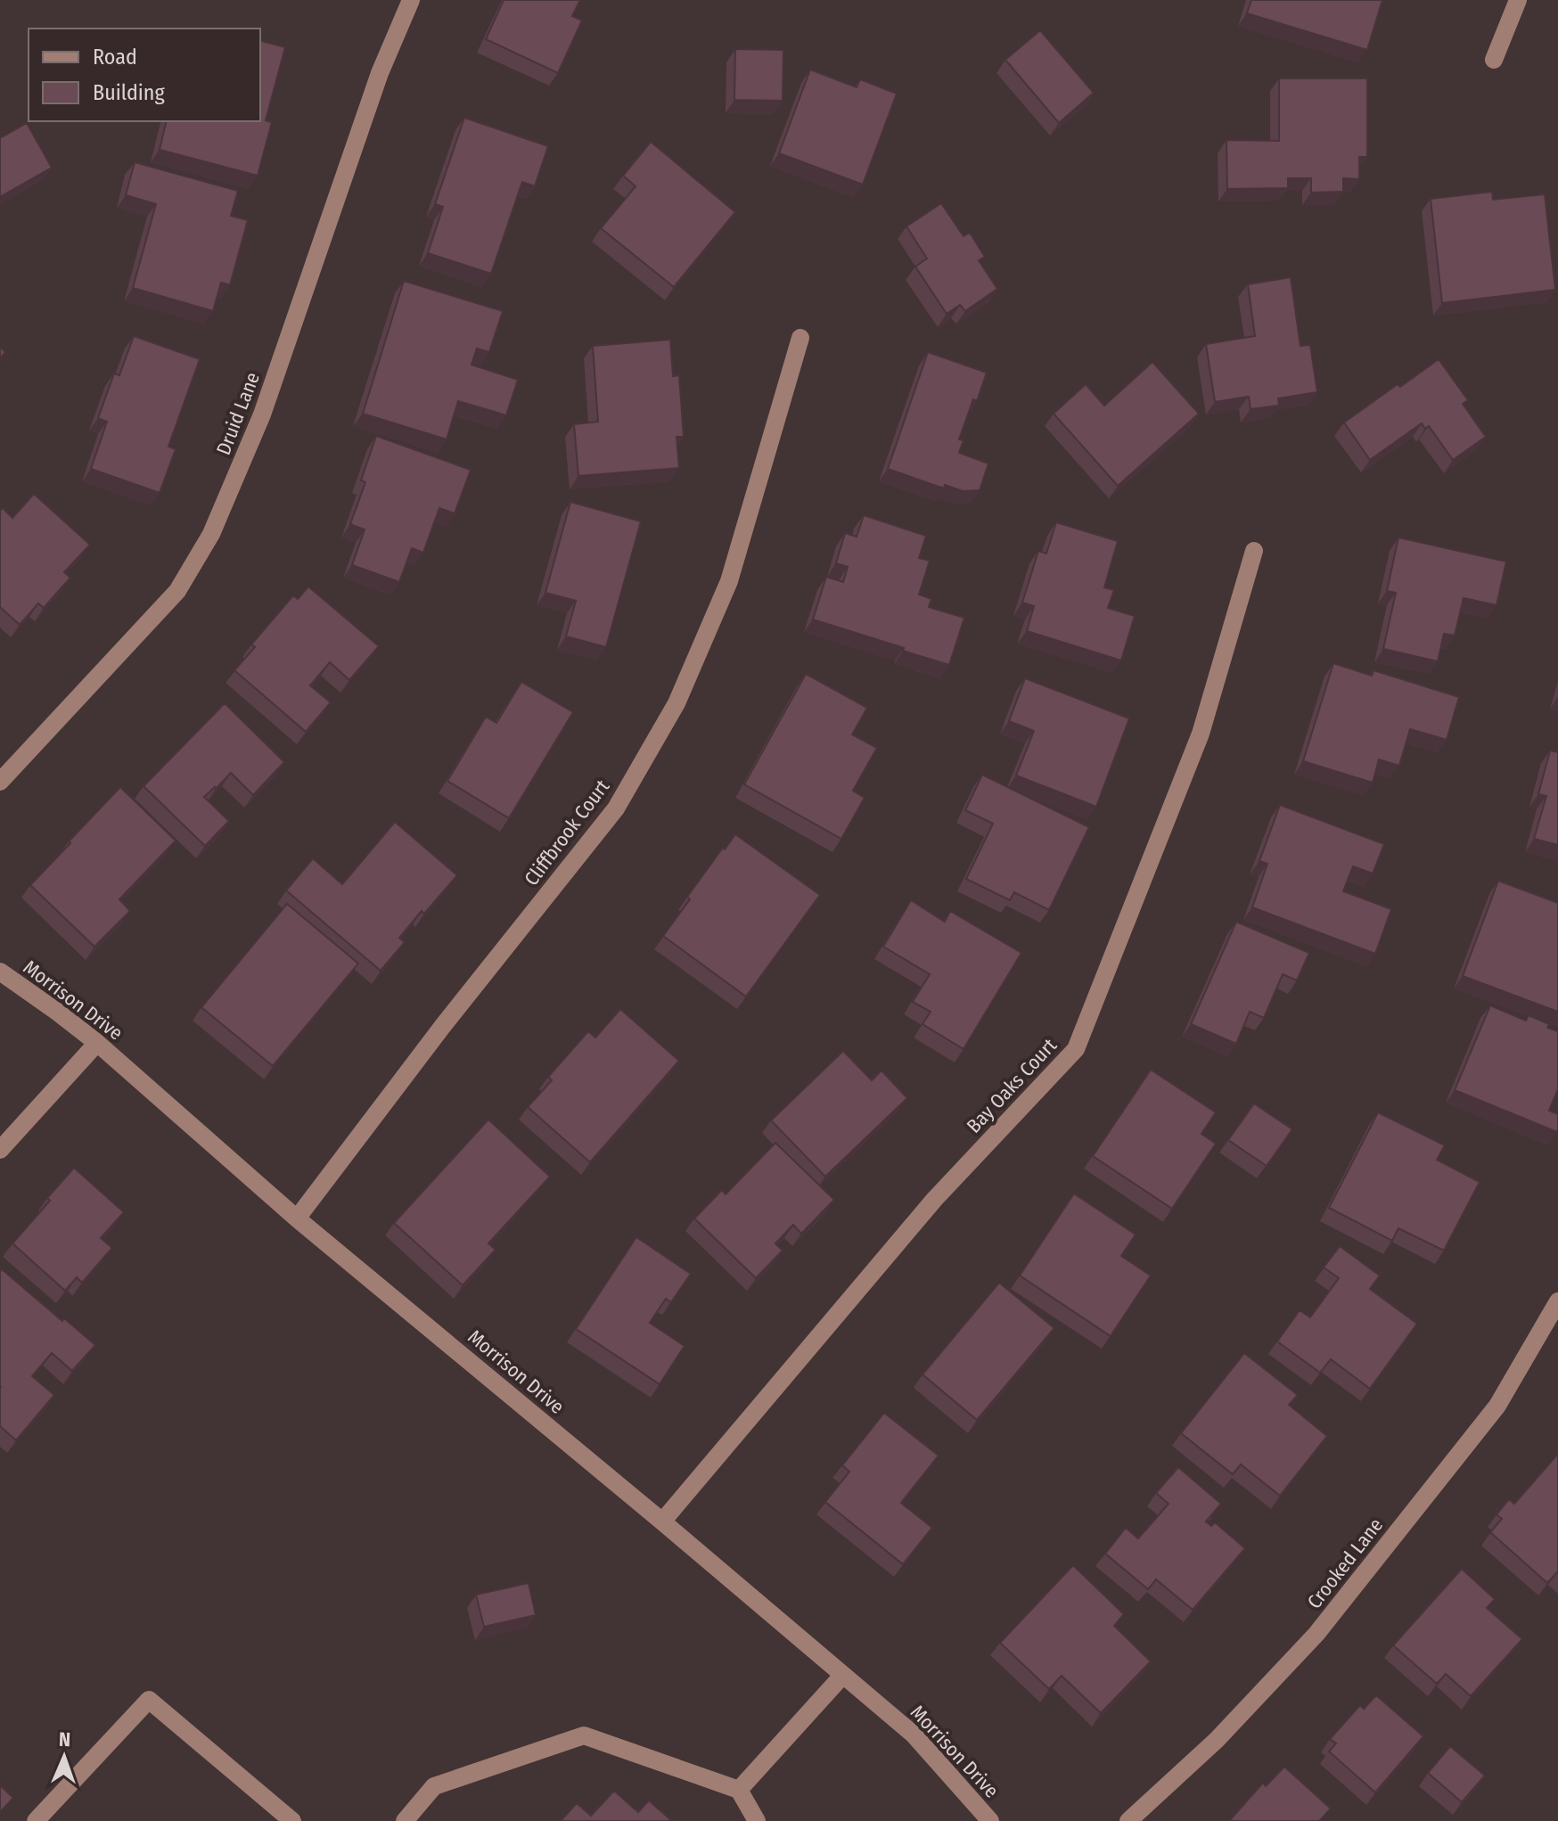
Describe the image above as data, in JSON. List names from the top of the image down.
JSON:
{
  "streets": {
    "street": [
      "Druid Lane",
      "Cliffbrook Court",
      "Morrison Drive",
      "Bay Oaks Court",
      "Crooked Lane"
    ]
  },
  "crossings": [
    ["Cliffbrook Court", "Morrison Drive"],
    ["Morrison Drive", "Bay Oaks Court"]
  ],
  "legend": ["Road", "Building"],
  "north": "top"
}
